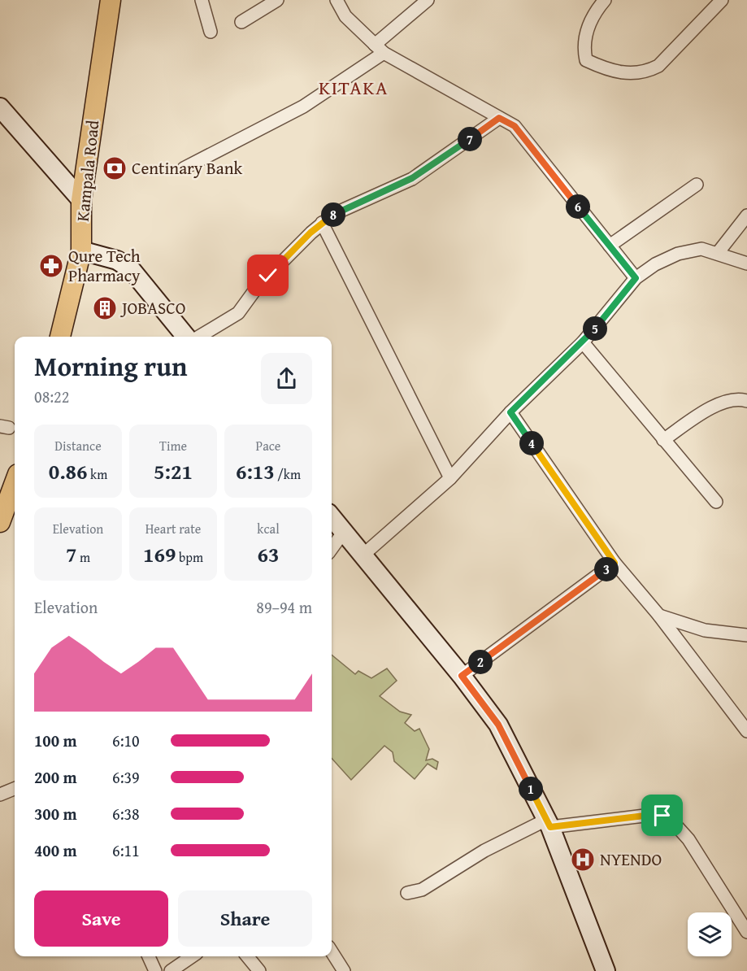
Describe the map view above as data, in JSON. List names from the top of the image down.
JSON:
{
  "streets": {
    "main road": ["Kampala Road"]
  },
  "districts": ["KITAKA"],
  "places": {
    "bank": ["Centinary Bank"],
    "pharmacy": ["Qure Tech Pharmacy"],
    "building": ["JOBASCO"],
    "hospital": ["NYENDO"]
  },
  "page": {
    "pins": [
      "7",
      "6",
      "8",
      "5",
      "4",
      "3",
      "2",
      "1"
    ],
    "heading": ["Morning run", "08:22"],
    "stats": [
      ["Distance", "0.86 km"],
      ["Time", "5:21"],
      ["Pace", "6:13 /km"],
      ["Elevation", "7 m"],
      ["Heart rate", "169 bpm"],
      ["kcal", "63"]
    ],
    "chart": ["Elevation", "89–94 m"],
    "list": [
      {
        "name": "100 m",
        "note": "6:10"
      },
      {
        "name": "200 m",
        "note": "6:39"
      },
      {
        "name": "300 m",
        "note": "6:38"
      },
      {
        "name": "400 m",
        "note": "6:11"
      }
    ],
    "buttons": ["Save", "Share"]
  }
}
